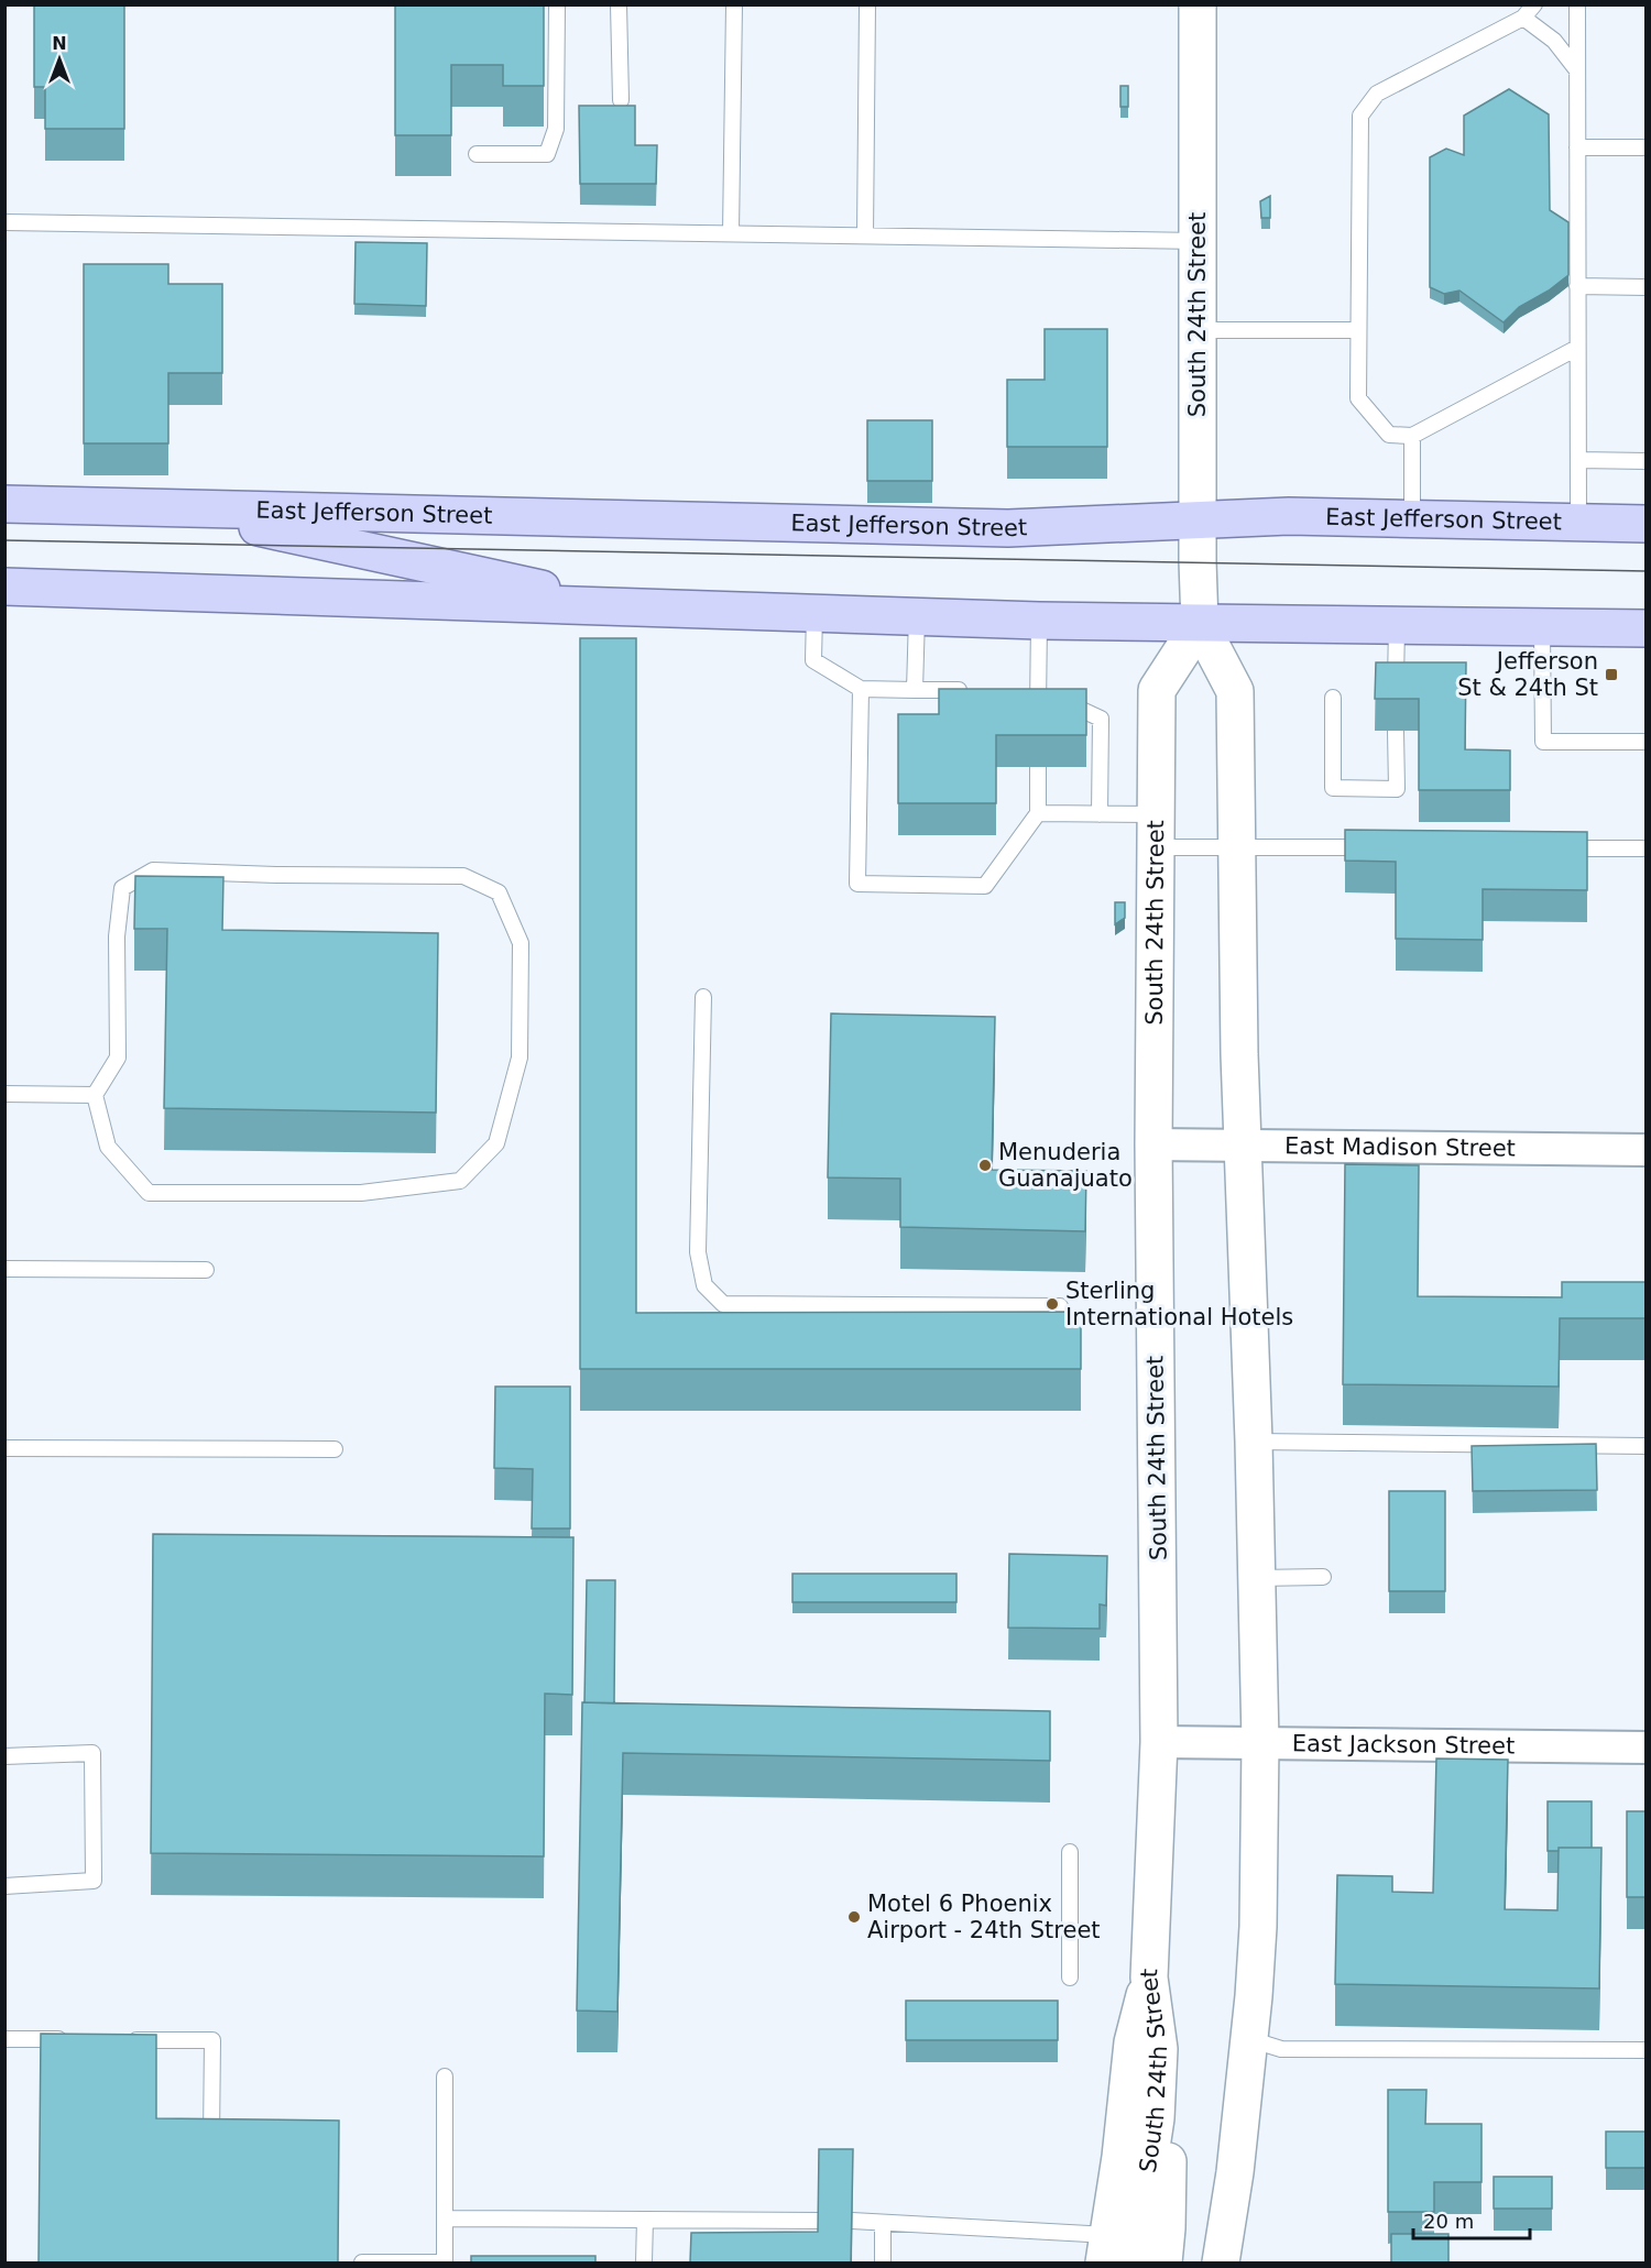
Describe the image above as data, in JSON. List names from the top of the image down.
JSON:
{
  "streets": {
    "main road": ["South 24th Street", "East Jefferson Street"],
    "street": ["East Madison Street", "East Jackson Street"]
  },
  "crossings": [
    ["South 24th Street", "East Jefferson Street"],
    ["South 24th Street", "East Madison Street"],
    ["South 24th Street", "East Jackson Street"]
  ],
  "places": {
    "transit": ["Jefferson St & 24th St"],
    "other": ["Menuderia Guanajuato", "Sterling International Hotels", "Motel 6 Phoenix Airport - 24th Street"]
  },
  "scale_bar": "20 m",
  "north": "top"
}
